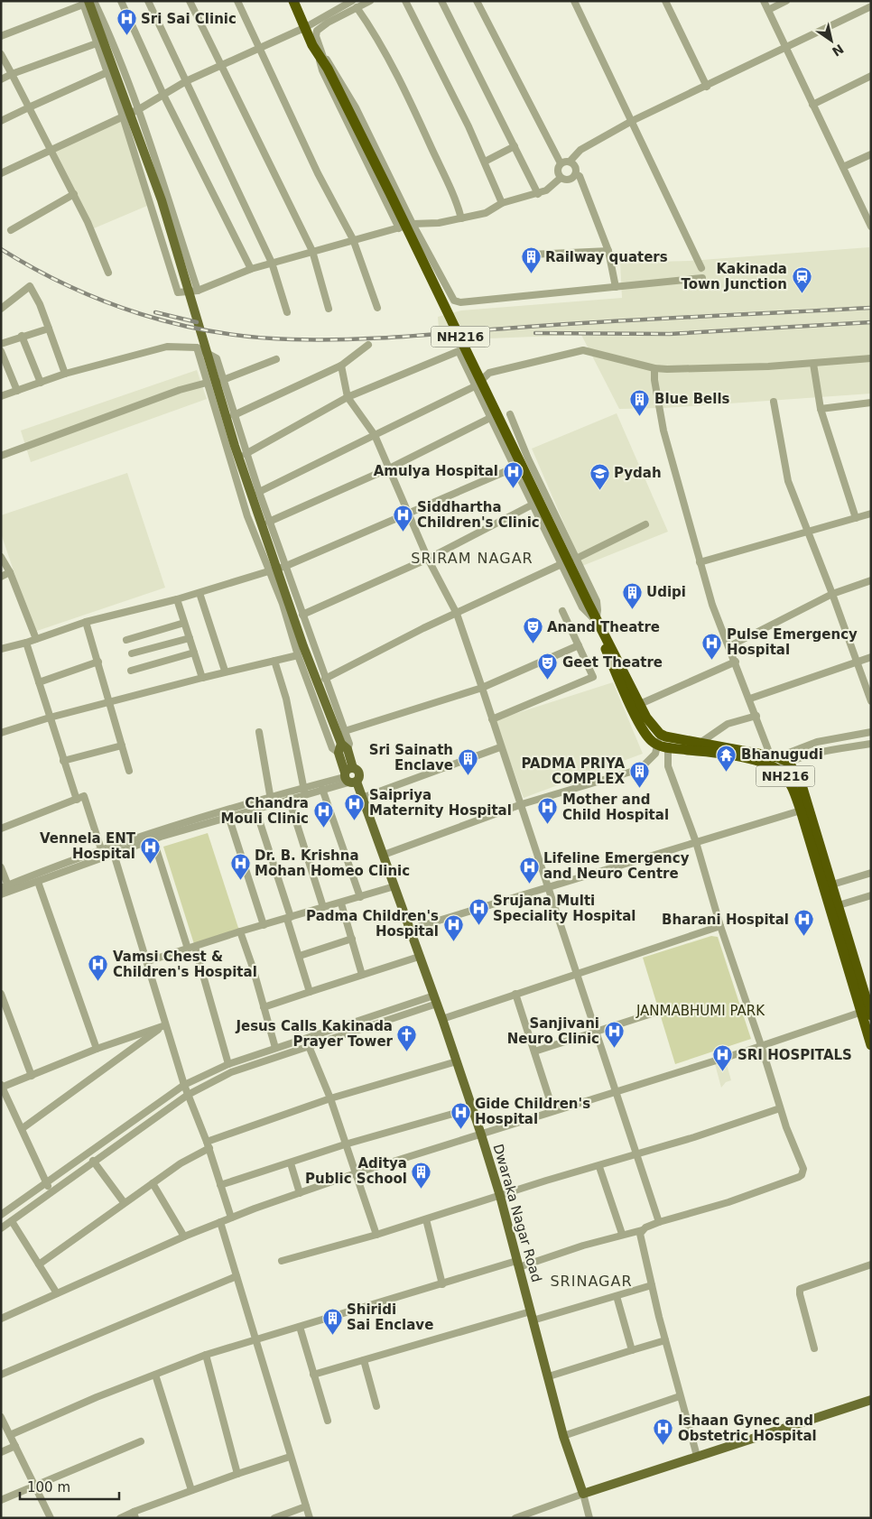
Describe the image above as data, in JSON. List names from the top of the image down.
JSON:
{
  "streets": {
    "highway": ["NH216"],
    "main road": ["Dwaraka Nagar Road"]
  },
  "districts": ["SRIRAM NAGAR", "SRINAGAR"],
  "parks": ["JANMABHUMI PARK"],
  "places": {
    "hospital": [
      "Sri Sai Clinic",
      "Amulya Hospital",
      "Siddhartha Children's Clinic",
      "Pulse Emergency Hospital",
      "Saipriya Maternity Hospital",
      "Mother and Child Hospital",
      "Chandra Mouli Clinic",
      "Vennela ENT Hospital",
      "Dr. B. Krishna Mohan Homeo Clinic",
      "Lifeline Emergency and Neuro Centre",
      "Srujana Multi Speciality Hospital",
      "Bharani Hospital",
      "Padma Children's Hospital",
      "Vamsi Chest & Children's Hospital",
      "Sanjivani Neuro Clinic",
      "SRI HOSPITALS",
      "Gide Children's Hospital",
      "Ishaan Gynec and Obstetric Hospital"
    ],
    "building": [
      "Railway quaters",
      "Blue Bells",
      "Udipi",
      "Sri Sainath Enclave",
      "PADMA PRIYA COMPLEX",
      "Aditya Public School",
      "Shiridi Sai Enclave"
    ],
    "station": ["Kakinada Town Junction"],
    "school or university": ["Pydah"],
    "theatre": ["Anand Theatre", "Geet Theatre"],
    "temple": ["Bhanugudi"],
    "church": ["Jesus Calls Kakinada Prayer Tower"]
  },
  "scale_bar": "100 m",
  "north": "bottom right"
}
